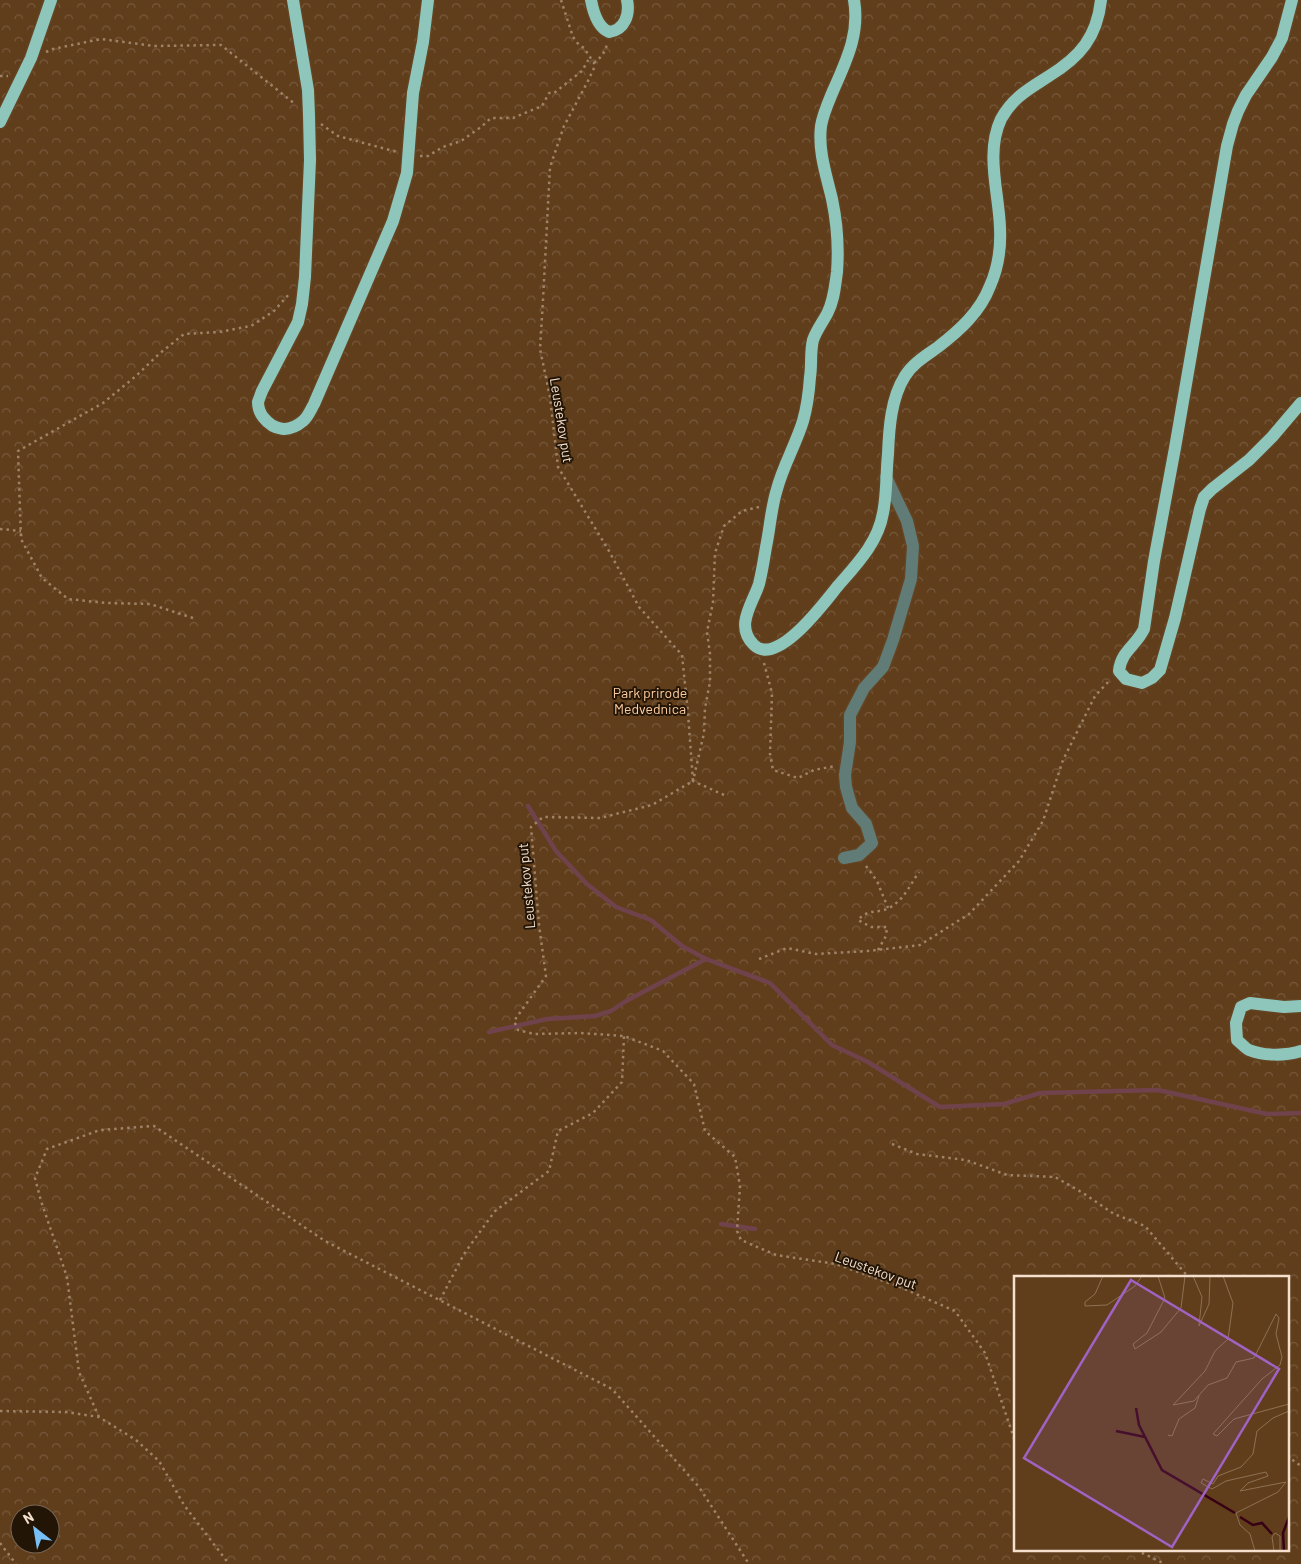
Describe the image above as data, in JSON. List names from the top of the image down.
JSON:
{
  "streets": {
    "path": ["Leustekov put"]
  },
  "parks": ["Park prirode Medvednica"],
  "north": "top left"
}
